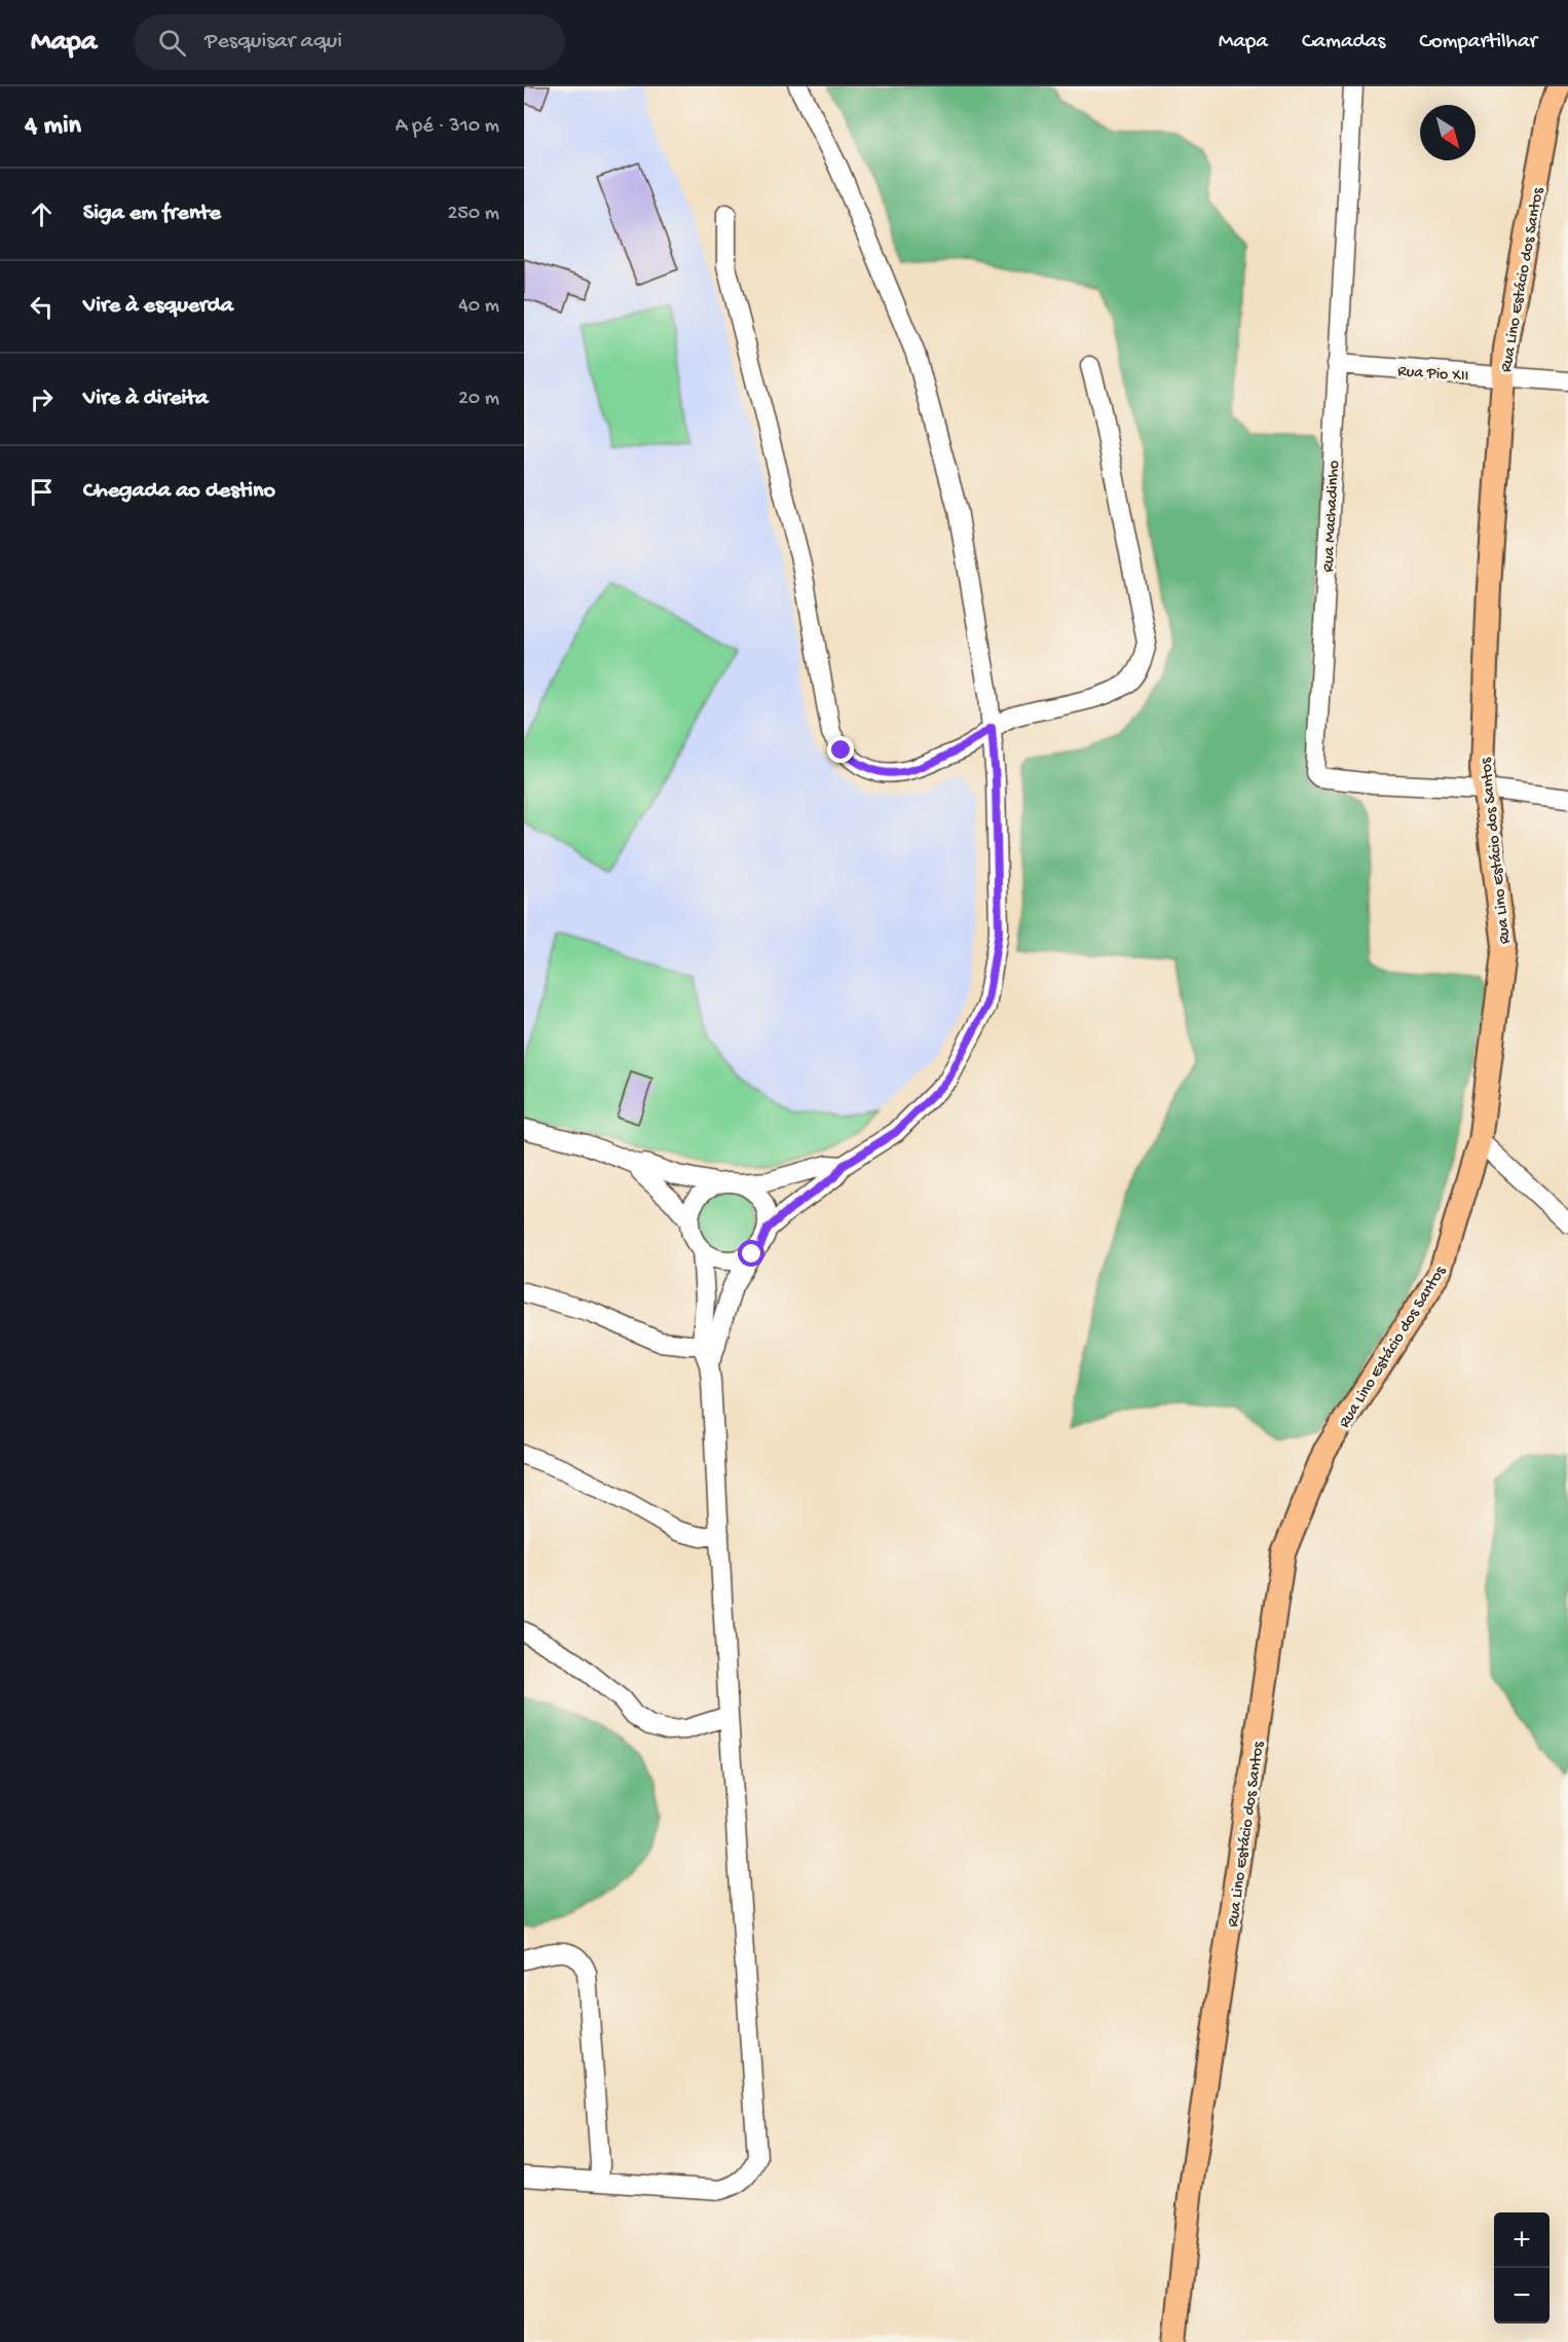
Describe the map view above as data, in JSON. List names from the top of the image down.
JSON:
{
  "streets": {
    "main road": ["Rua Lino Estácio dos Santos"],
    "street": ["Rua Pio XII", "Rua Machadinho"]
  },
  "crossings": [
    ["Rua Lino Estácio dos Santos", "Rua Pio XII"],
    ["Rua Lino Estácio dos Santos", "Rua Machadinho"],
    ["Rua Pio XII", "Rua Machadinho"]
  ],
  "north": "bottom right",
  "page": {
    "header": "Mapa",
    "search": "Pesquisar aqui",
    "nav": ["Mapa", "Camadas", "Compartilhar"],
    "heading": ["4 min", "A pé · 310 m"],
    "list": [
      ["Siga em frente", "250 m"],
      ["Vire à esquerda", "40 m"],
      ["Vire à direita", "20 m"],
      "Chegada ao destino"
    ],
    "map_buttons": ["+", "−"]
  }
}
